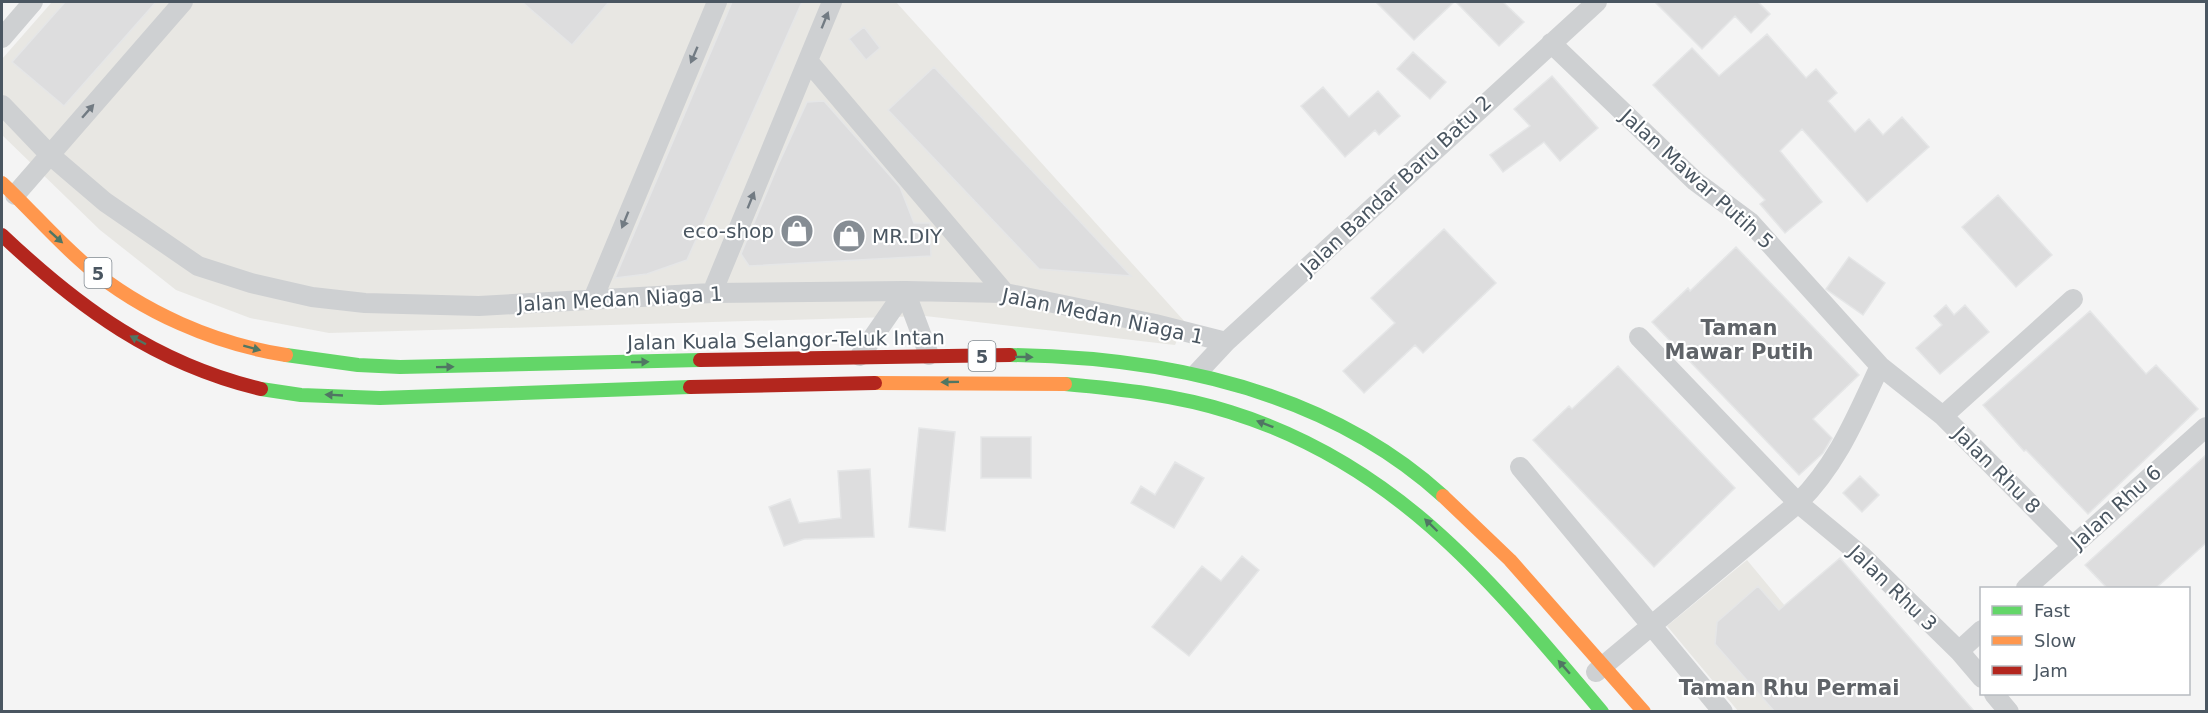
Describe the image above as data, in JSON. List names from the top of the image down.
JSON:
{
  "streets": {
    "highway": ["5", "Jalan Kuala Selangor-Teluk Intan"],
    "street": [
      "Jalan Mawar Putih 5",
      "Jalan Bandar Baru Batu 2",
      "Jalan Medan Niaga 1",
      "Jalan Rhu 8",
      "Jalan Rhu 6",
      "Jalan Rhu 3"
    ]
  },
  "crossings": [
    ["Jalan Mawar Putih 5", "Jalan Bandar Baru Batu 2"],
    ["Jalan Mawar Putih 5", "Jalan Rhu 8"],
    ["Jalan Bandar Baru Batu 2", "Jalan Medan Niaga 1"],
    ["Jalan Bandar Baru Batu 2", "Jalan Kuala Selangor-Teluk Intan"],
    ["Jalan Rhu 8", "Jalan Rhu 6"]
  ],
  "districts": ["Taman Mawar Putih", "Taman Rhu Permai"],
  "places": {
    "shop": ["eco-shop", "MR.DIY"]
  },
  "legend": ["Fast", "Slow", "Jam"]
}
